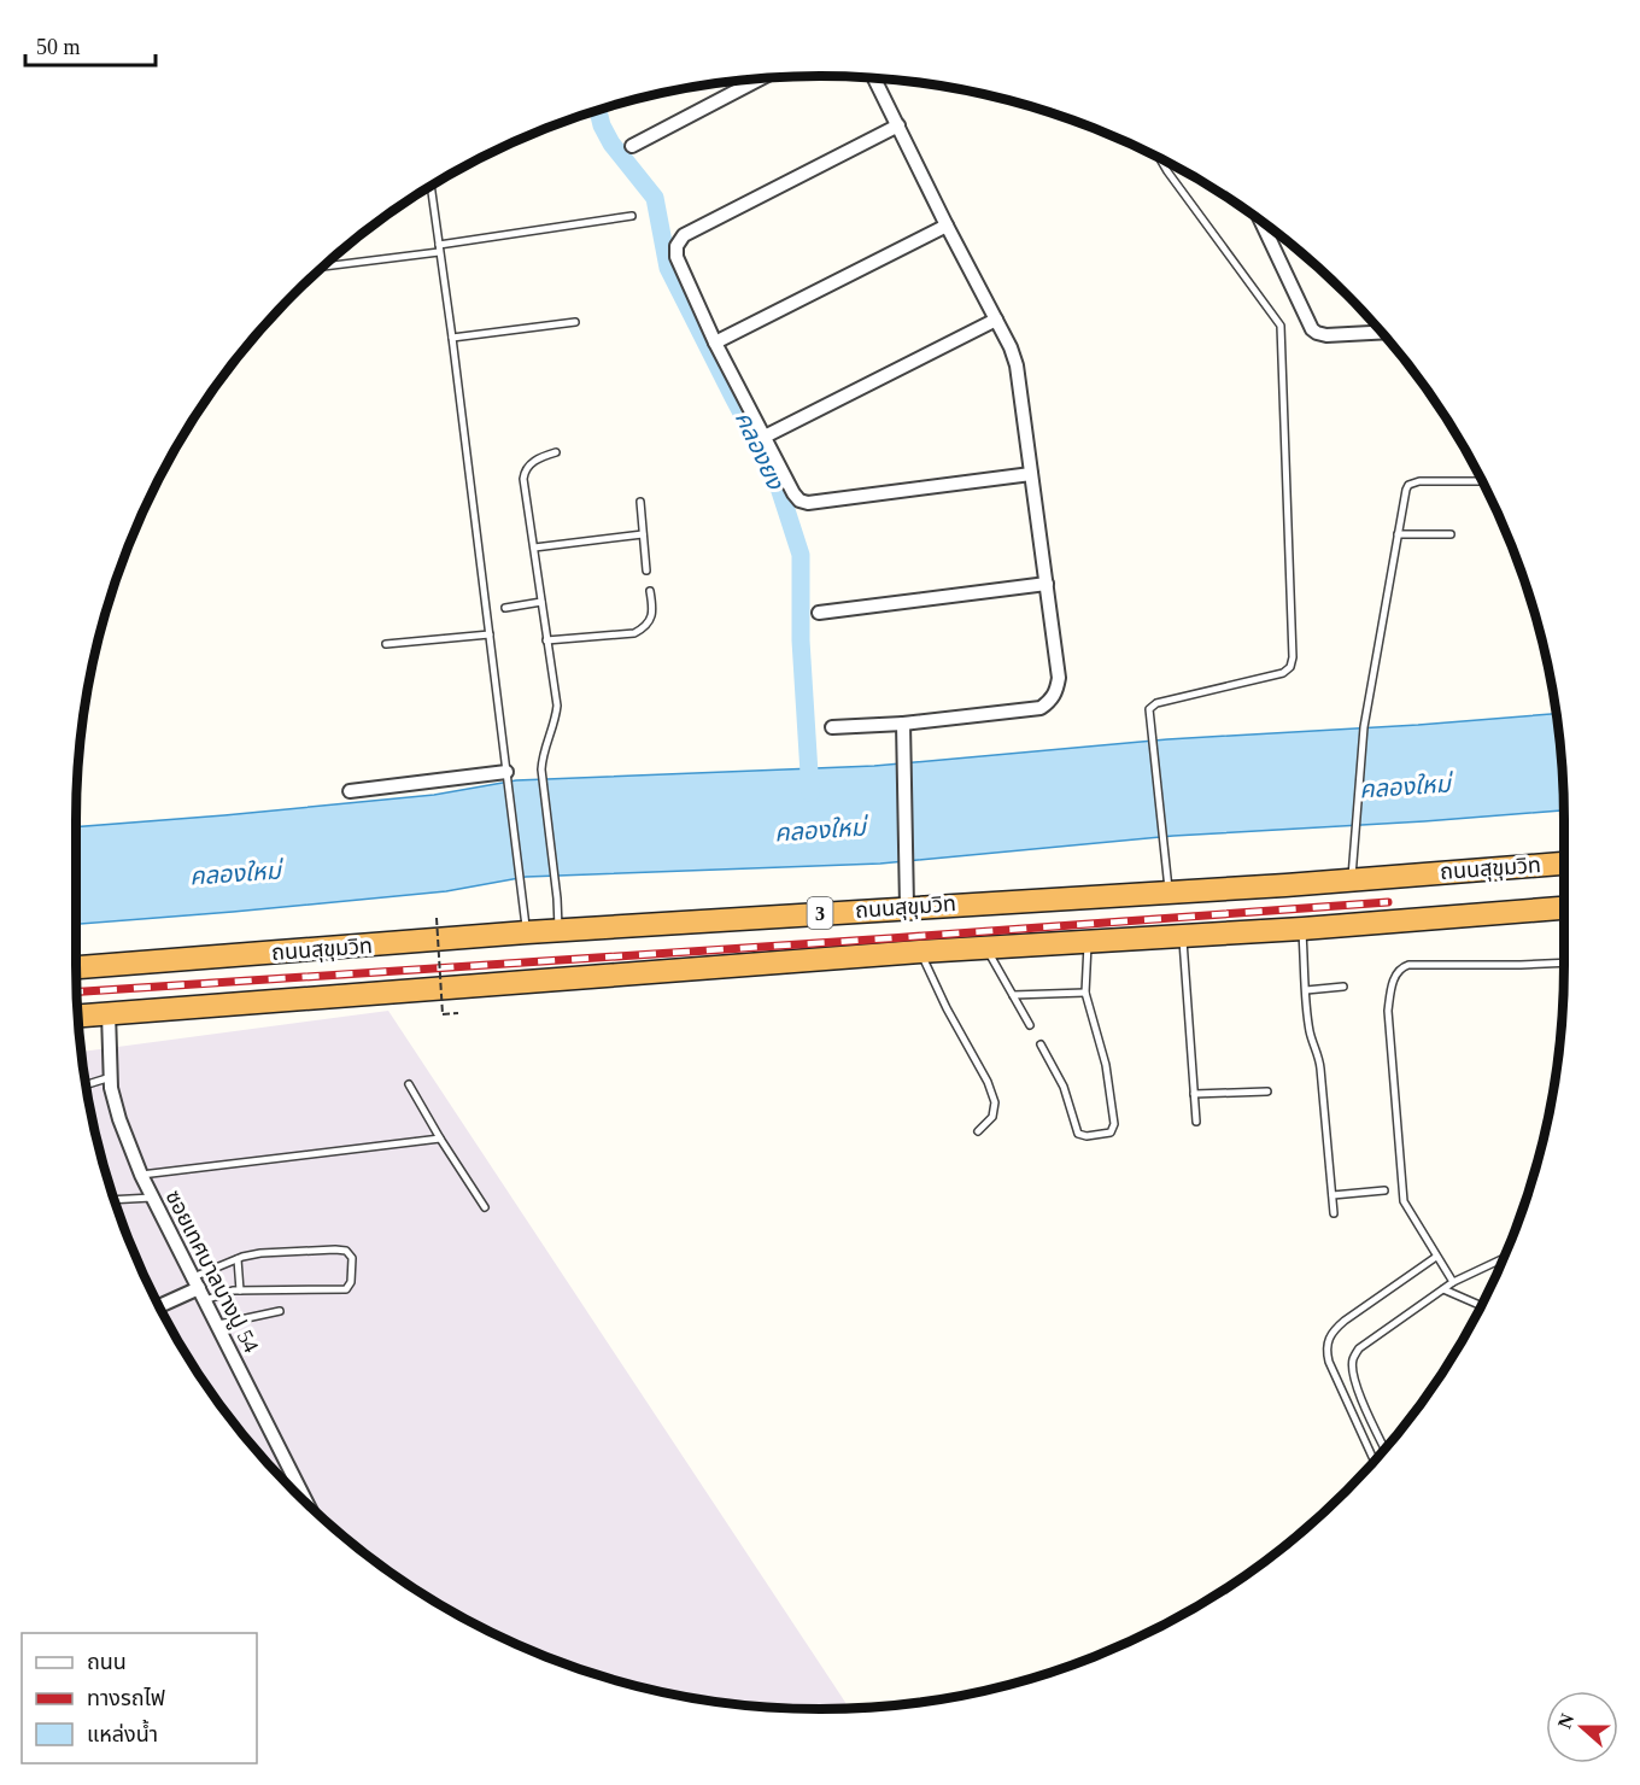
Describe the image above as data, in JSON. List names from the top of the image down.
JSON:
{
  "streets": {
    "highway": ["ถนนสุขุมวิท", "3"],
    "street": ["ซอยเทศบาลบางปู 54"]
  },
  "crossings": [
    ["ถนนสุขุมวิท", "ซอยเทศบาลบางปู 54"]
  ],
  "water": ["คลองยง", "คลองใหม่"],
  "legend": ["ถนน", "ทางรถไฟ", "แหล่งน้ำ"],
  "scale_bar": "50 m",
  "north": "left"
}
